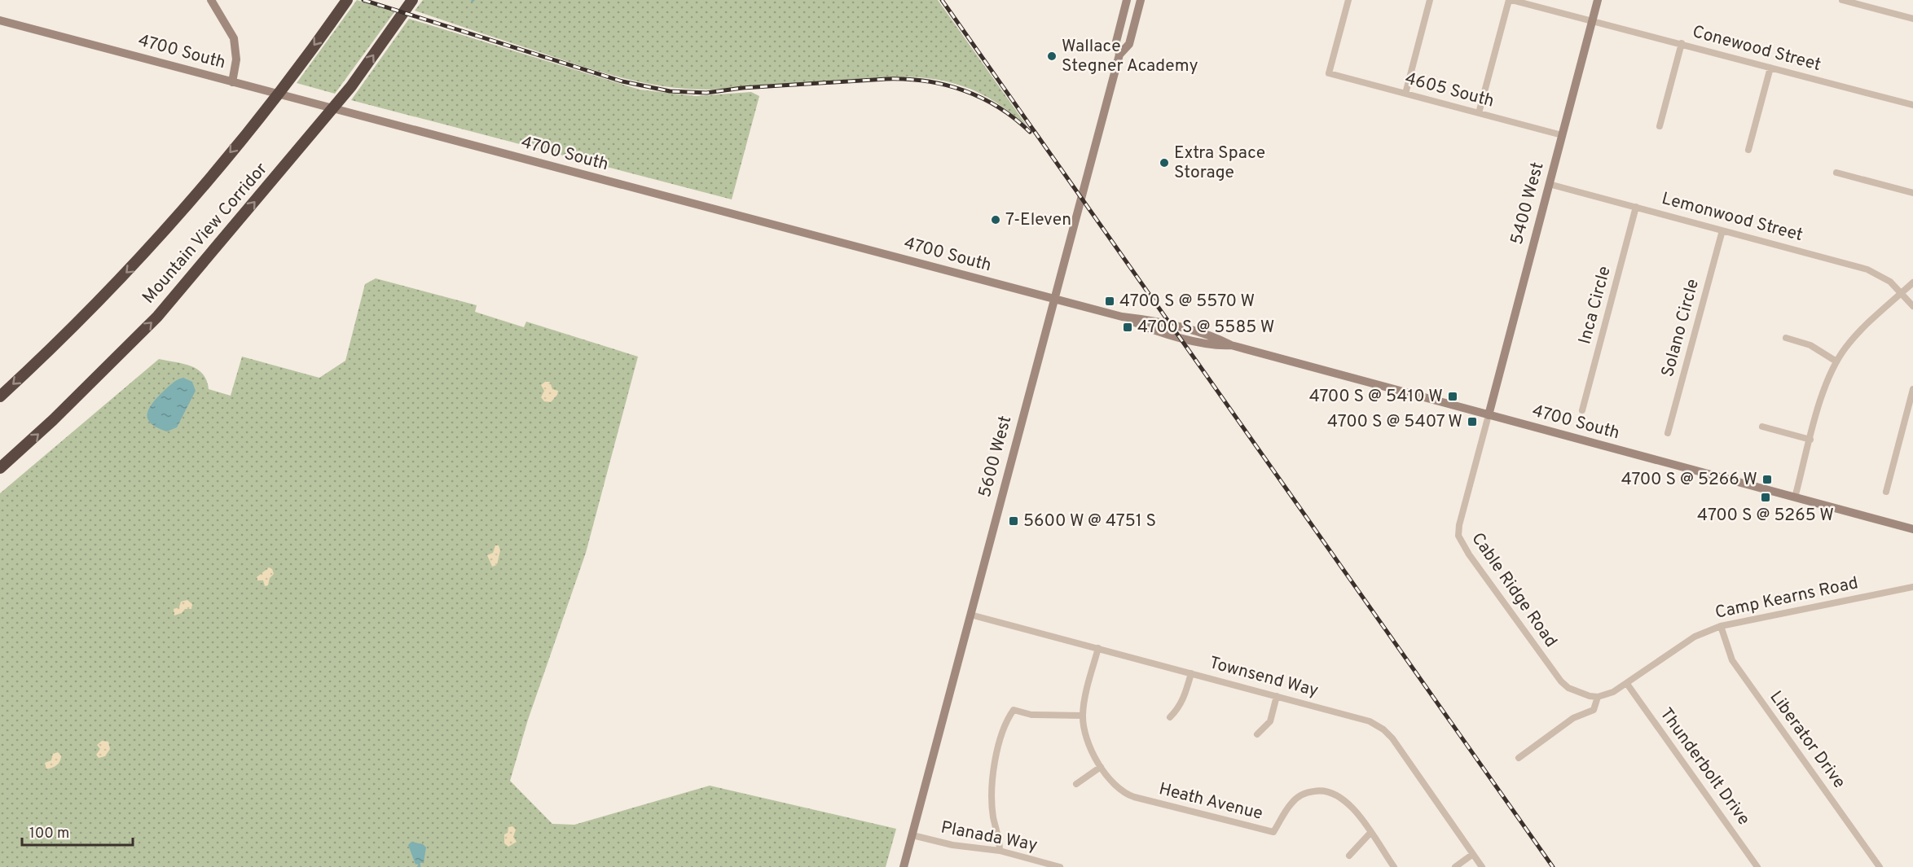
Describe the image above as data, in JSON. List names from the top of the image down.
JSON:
{
  "streets": {
    "highway": ["Mountain View Corridor"],
    "main road": ["4700 South", "5400 West", "5600 West"],
    "street": [
      "Conewood Street",
      "4605 South",
      "Lemonwood Street",
      "Inca Circle",
      "Solano Circle",
      "Cable Ridge Road",
      "Camp Kearns Road",
      "Townsend Way",
      "Liberator Drive",
      "Thunderbolt Drive",
      "Heath Avenue",
      "Planada Way"
    ]
  },
  "crossings": [
    ["Conewood Street", "5400 West"],
    ["4700 South", "5400 West"],
    ["4700 South", "5600 West"],
    ["4700 South", "Cable Ridge Road"],
    ["4605 South", "5400 West"],
    ["5400 West", "Lemonwood Street"],
    ["5400 West", "Cable Ridge Road"],
    ["Lemonwood Street", "Inca Circle"],
    ["Lemonwood Street", "Solano Circle"],
    ["5600 West", "Townsend Way"],
    ["5600 West", "Planada Way"],
    ["Cable Ridge Road", "Camp Kearns Road"],
    ["Camp Kearns Road", "Liberator Drive"],
    ["Camp Kearns Road", "Thunderbolt Drive"],
    ["Townsend Way", "Heath Avenue"]
  ],
  "places": {
    "other": ["Wallace Stegner Academy", "Extra Space Storage", "7-Eleven"],
    "transit": [
      "4700 S @ 5570 W",
      "4700 S @ 5585 W",
      "4700 S @ 5410 W",
      "4700 S @ 5407 W",
      "4700 S @ 5266 W",
      "4700 S @ 5265 W",
      "5600 W @ 4751 S"
    ]
  },
  "scale_bar": "100 m"
}
